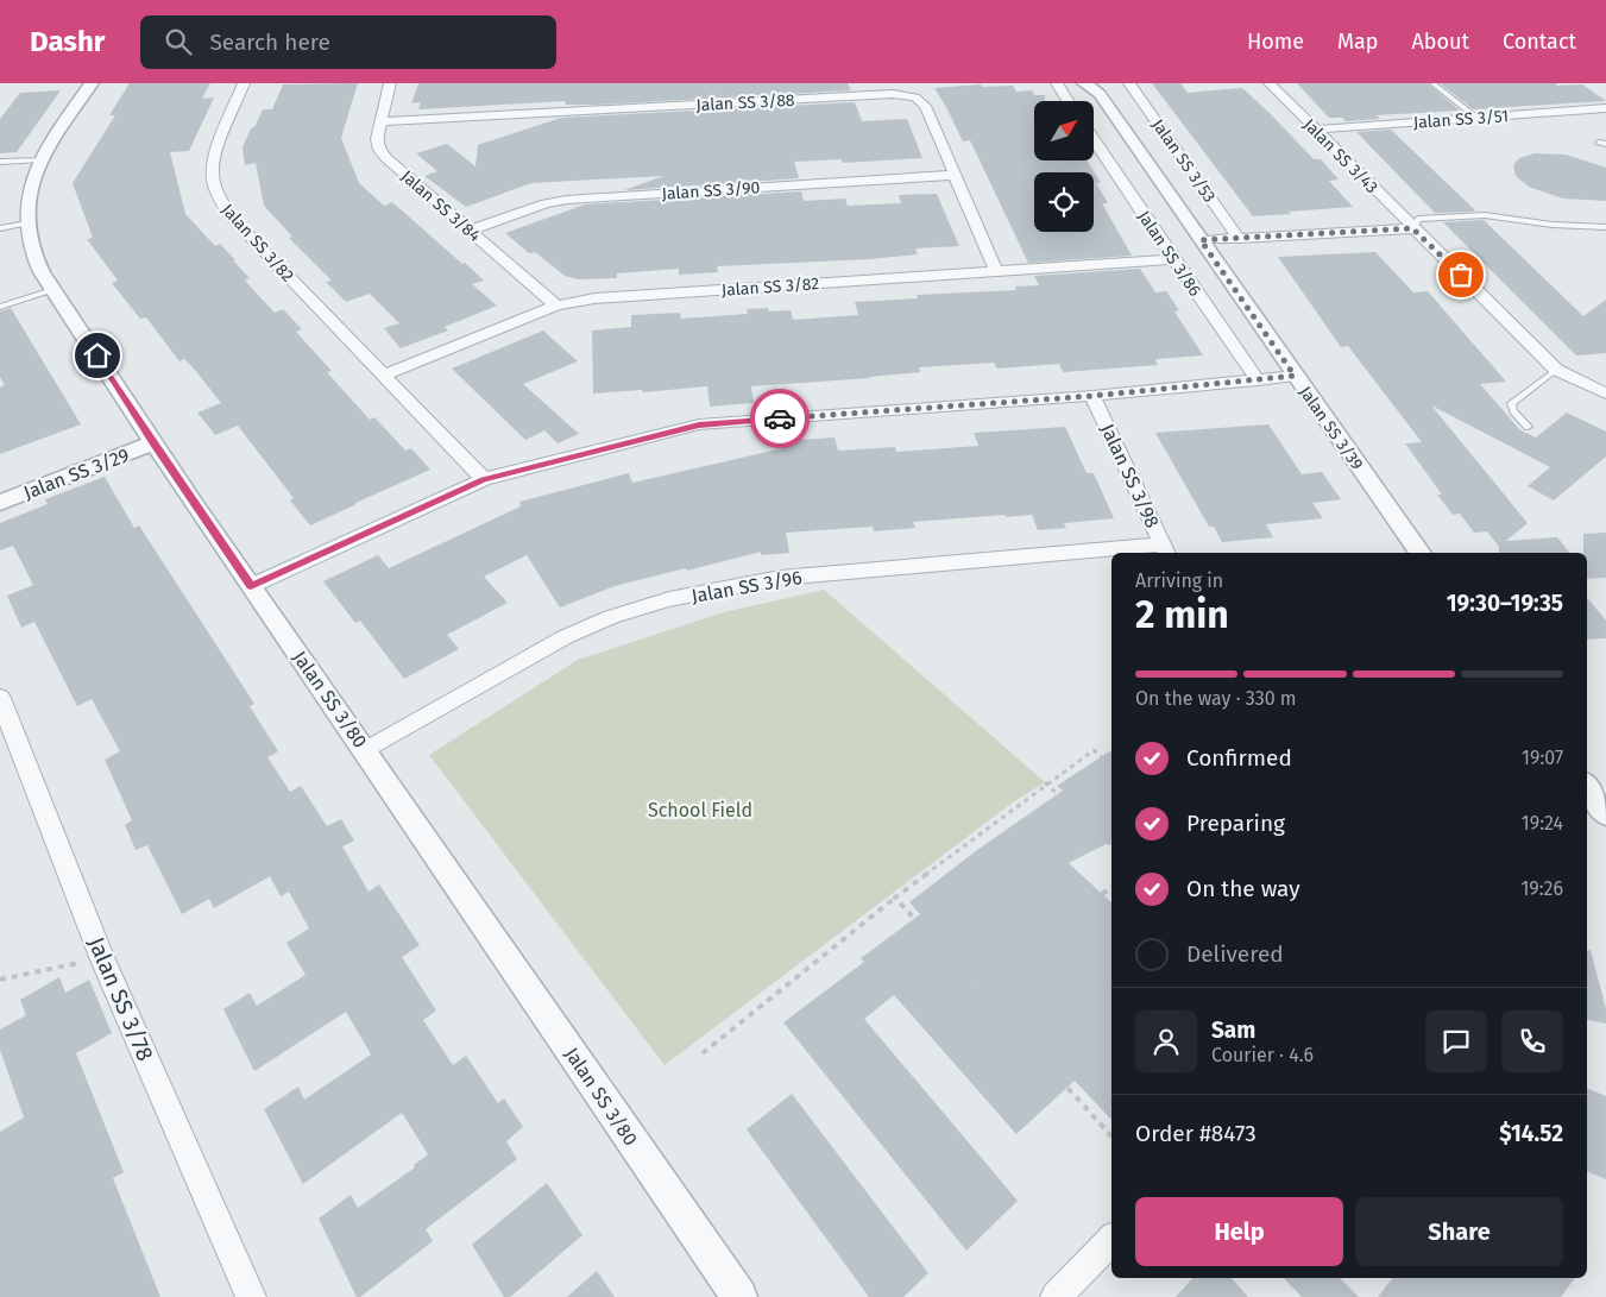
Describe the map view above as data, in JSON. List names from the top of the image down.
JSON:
{
  "streets": {
    "street": [
      "Jalan SS 3/88",
      "Jalan SS 3/51",
      "Jalan SS 3/43",
      "Jalan SS 3/53",
      "Jalan SS 3/90",
      "Jalan SS 3/84",
      "Jalan SS 3/82",
      "Jalan SS 3/86",
      "Jalan SS 3/39",
      "Jalan SS 3/29",
      "Jalan SS 3/98",
      "Jalan SS 3/96",
      "Jalan SS 3/80",
      "Jalan SS 3/78"
    ]
  },
  "crossings": [
    ["Jalan SS 3/88", "Jalan SS 3/90"],
    ["Jalan SS 3/88", "Jalan SS 3/84"],
    ["Jalan SS 3/88", "Jalan SS 3/82"],
    ["Jalan SS 3/51", "Jalan SS 3/43"],
    ["Jalan SS 3/90", "Jalan SS 3/84"],
    ["Jalan SS 3/84", "Jalan SS 3/82"],
    ["Jalan SS 3/82", "Jalan SS 3/86"],
    ["Jalan SS 3/29", "Jalan SS 3/80"],
    ["Jalan SS 3/98", "Jalan SS 3/96"],
    ["Jalan SS 3/96", "Jalan SS 3/80"]
  ],
  "parks": ["School Field"],
  "north": "top right",
  "page": {
    "header": "Dashr",
    "search": "Search here",
    "nav": [
      "Home",
      "Map",
      "About",
      "Contact"
    ],
    "heading": ["2 min", "Arriving in", "19:30–19:35"],
    "panel": [
      "Sam",
      "Courier · 4.6",
      "Order #8473",
      "$14.52"
    ],
    "bar": "On the way · 330 m",
    "list": [
      ["Confirmed", "19:07"],
      ["Preparing", "19:24"],
      ["On the way", "19:26"],
      "Delivered"
    ],
    "buttons": ["Help", "Share"]
  }
}
